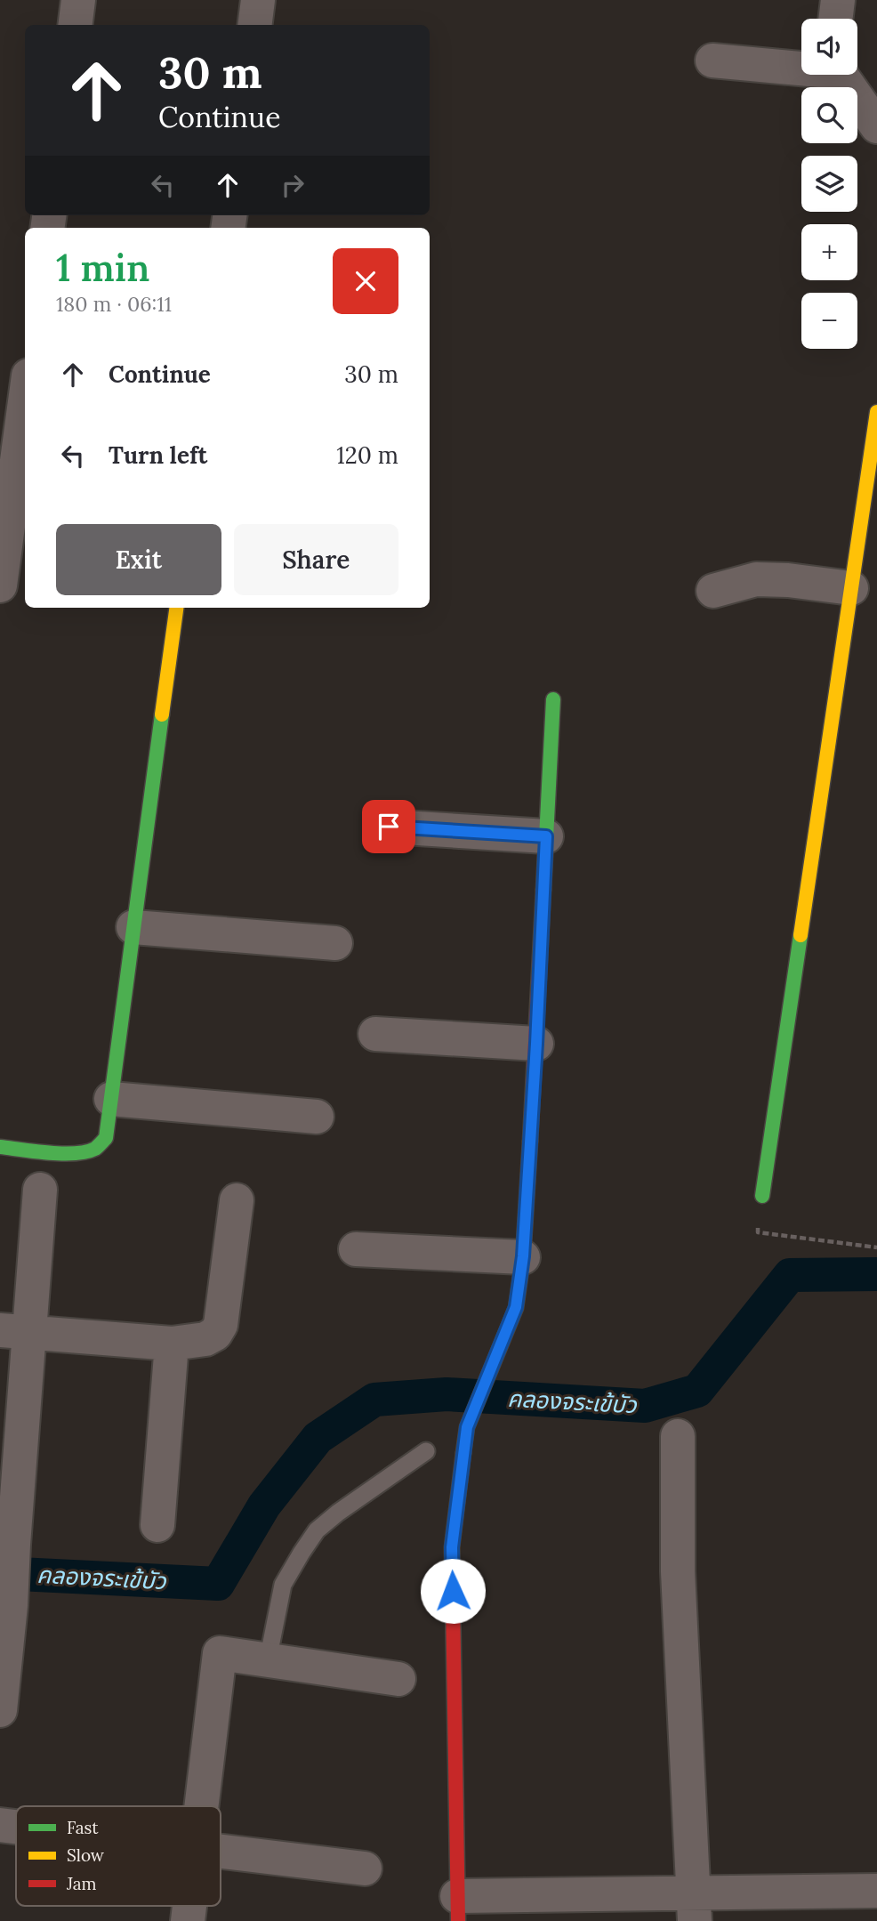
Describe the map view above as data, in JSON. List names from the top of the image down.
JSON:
{
  "water": ["คลองจระเข้บัว"],
  "legend": ["Fast", "Slow", "Jam"],
  "page": {
    "map_buttons": ["+", "−"],
    "turn": ["30 m", "Continue"],
    "heading": ["1 min", "180 m · 06:11"],
    "list": [
      {
        "name": "Continue",
        "value": "30 m"
      },
      {
        "name": "Turn left",
        "value": "120 m"
      }
    ],
    "buttons": ["Exit", "Share"]
  }
}
